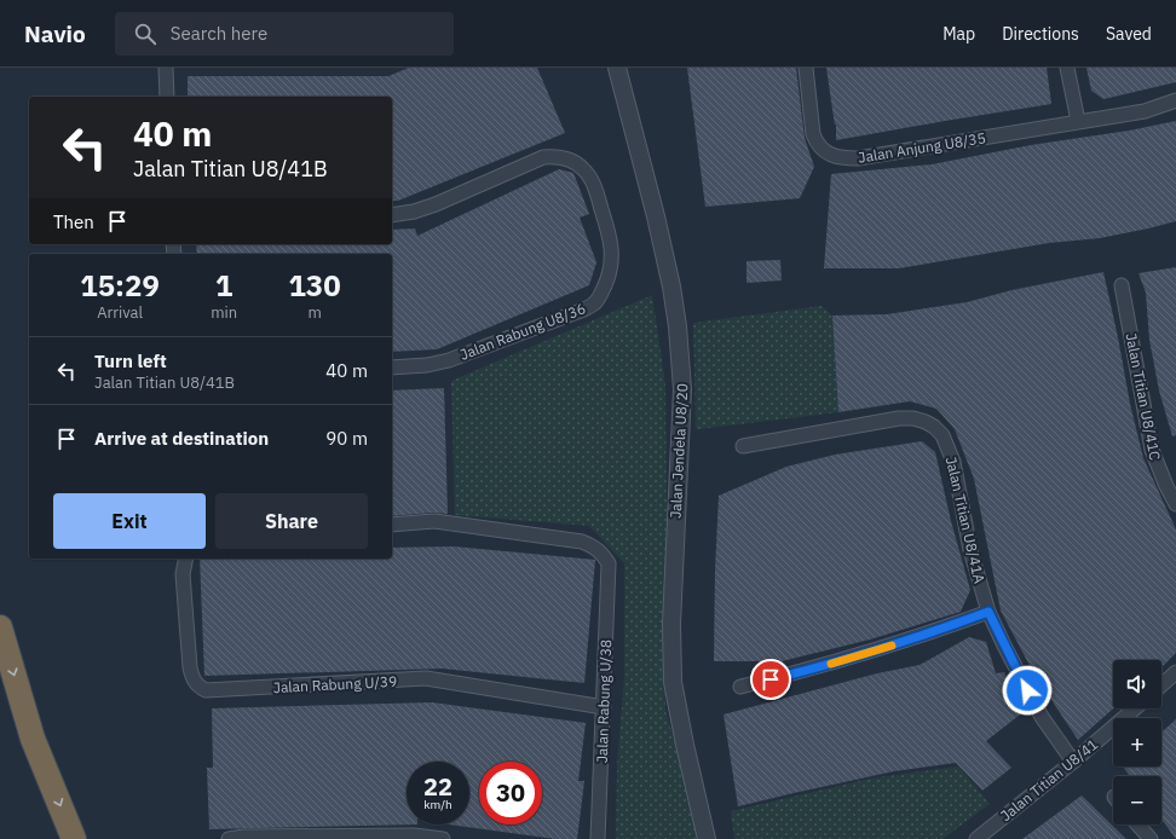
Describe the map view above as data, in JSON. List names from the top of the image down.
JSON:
{
  "streets": {
    "street": [
      "Jalan Anjung U8/35",
      "Jalan Rabung U8/36",
      "Jalan Titian U8/41C",
      "Jalan Jendela U8/20",
      "Jalan Titian U8/41A",
      "Jalan Rabung U/39",
      "Jalan Rabung U/38",
      "Jalan Titian U8/41"
    ]
  },
  "crossings": [
    ["Jalan Titian U8/41A", "Jalan Titian U8/41"],
    ["Jalan Rabung U/39", "Jalan Rabung U/38"]
  ],
  "page": {
    "header": "Navio",
    "search": "Search here",
    "nav": ["Map", "Directions", "Saved"],
    "turn": ["40 m", "Jalan Titian U8/41B"],
    "then": "Then",
    "eta": [
      "15:29",
      "Arrival",
      "1",
      "min",
      "130",
      "m"
    ],
    "list": [
      {
        "name": "Turn left",
        "note": "Jalan Titian U8/41B",
        "value": "40 m"
      },
      {
        "name": "Arrive at destination",
        "value": "90 m"
      }
    ],
    "buttons": ["Exit", "Share"],
    "map_buttons": ["+", "−"],
    "speed": "22 km/h",
    "limit": "30"
  }
}
